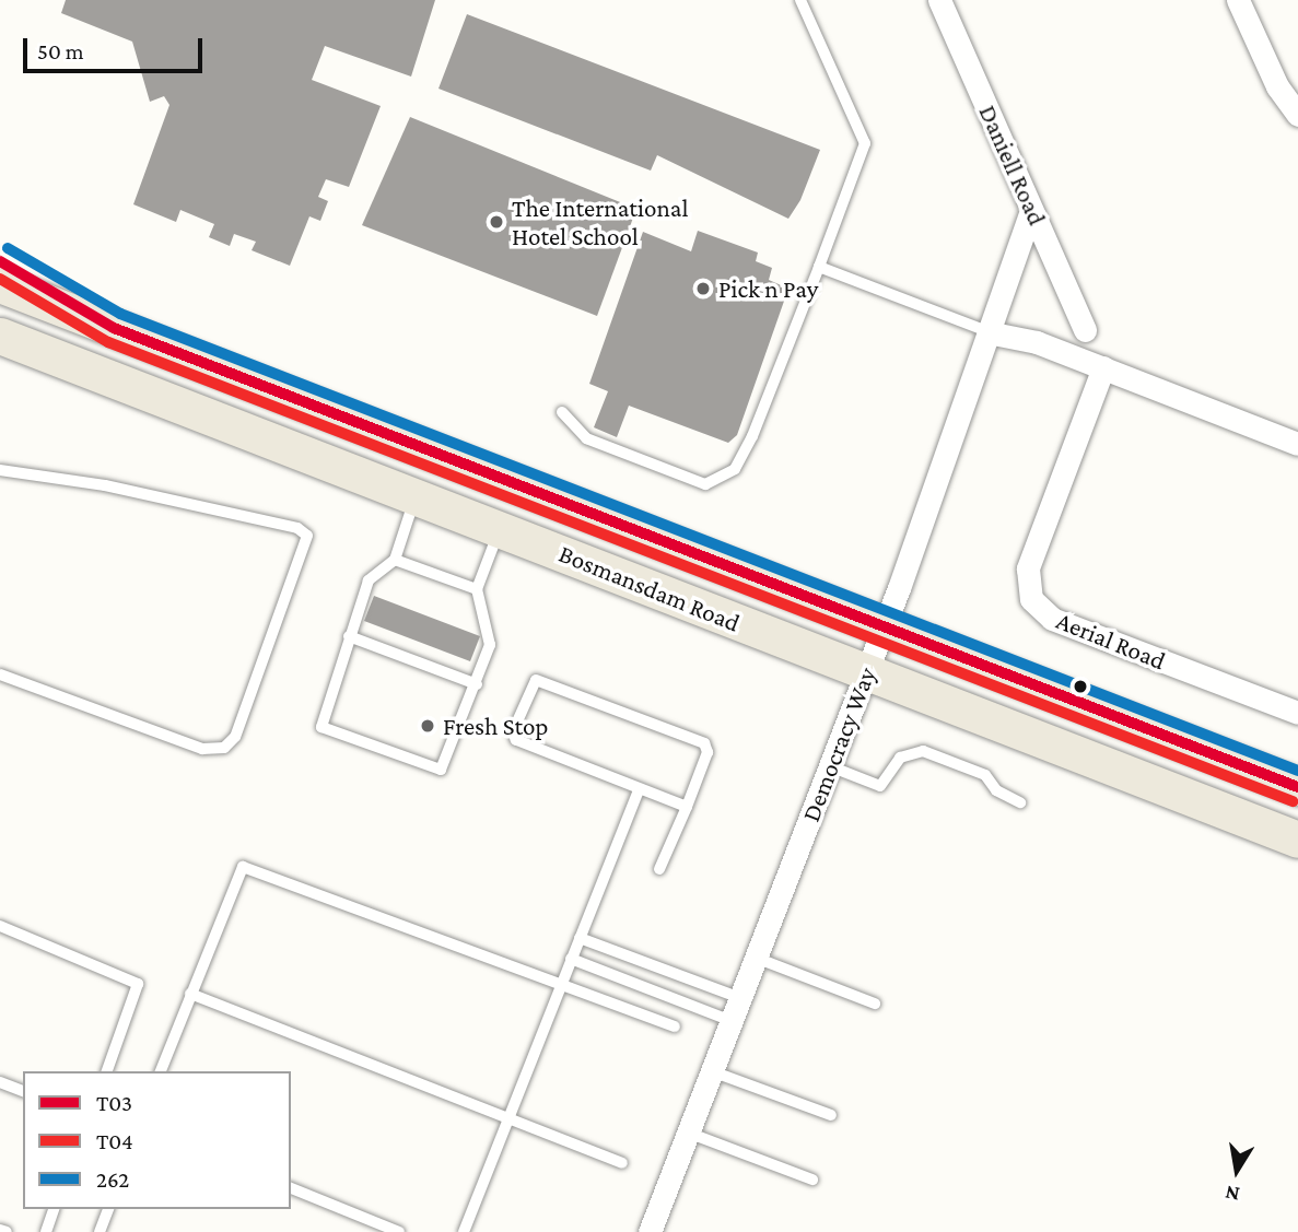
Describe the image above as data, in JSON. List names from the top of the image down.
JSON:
{
  "streets": {
    "main road": ["Bosmansdam Road"],
    "street": ["Daniell Road", "Aerial Road", "Democracy Way"]
  },
  "crossings": [
    ["Daniell Road", "Democracy Way"],
    ["Bosmansdam Road", "Democracy Way"]
  ],
  "places": ["The International Hotel School", "Pick n Pay", "Fresh Stop"],
  "lines": ["transit line 262", "transit line T03", "transit line T04"],
  "legend": ["T03", "T04", "262"],
  "scale_bar": "50 m",
  "north": "bottom"
}
